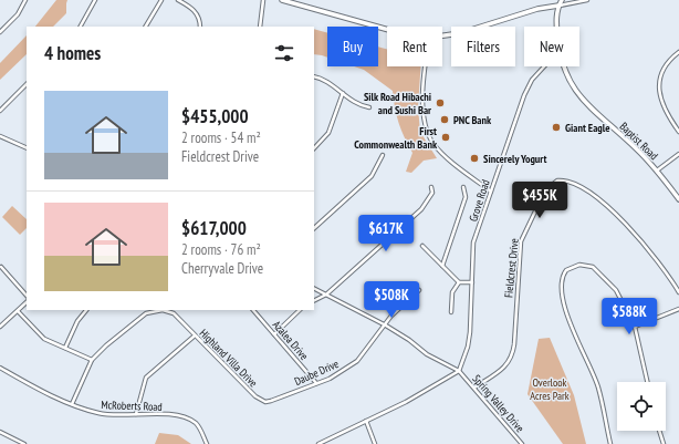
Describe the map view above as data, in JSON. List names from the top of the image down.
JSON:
{
  "streets": {
    "street": [
      "Baptist Road",
      "Grove Road",
      "Fieldcrest Drive",
      "Azalea Drive",
      "Highland Villa Drive",
      "Daube Drive",
      "Spring Valley Drive",
      "McRoberts Road"
    ]
  },
  "crossings": [
    ["Grove Road", "Spring Valley Drive"],
    ["Fieldcrest Drive", "Spring Valley Drive"],
    ["Azalea Drive", "Daube Drive"],
    ["Highland Villa Drive", "Daube Drive"],
    ["Highland Villa Drive", "McRoberts Road"],
    ["Daube Drive", "Spring Valley Drive"]
  ],
  "parks": ["Overlook Acres Park"],
  "places": [
    "Silk Road Hibachi and Sushi Bar",
    "PNC Bank",
    "Giant Eagle",
    "First Commonwealth Bank",
    "Sincerely Yogurt"
  ],
  "page": {
    "chip": [
      "Buy",
      "Rent",
      "Filters",
      "New"
    ],
    "heading": "4 homes",
    "list": [
      {
        "name": "$455,000",
        "note": "2 rooms · 54 m² · Fieldcrest Drive"
      },
      {
        "name": "$617,000",
        "note": "2 rooms · 76 m² · Cherryvale Drive"
      }
    ],
    "price": [
      "$455K",
      "$617K",
      "$508K",
      "$588K"
    ]
  }
}
